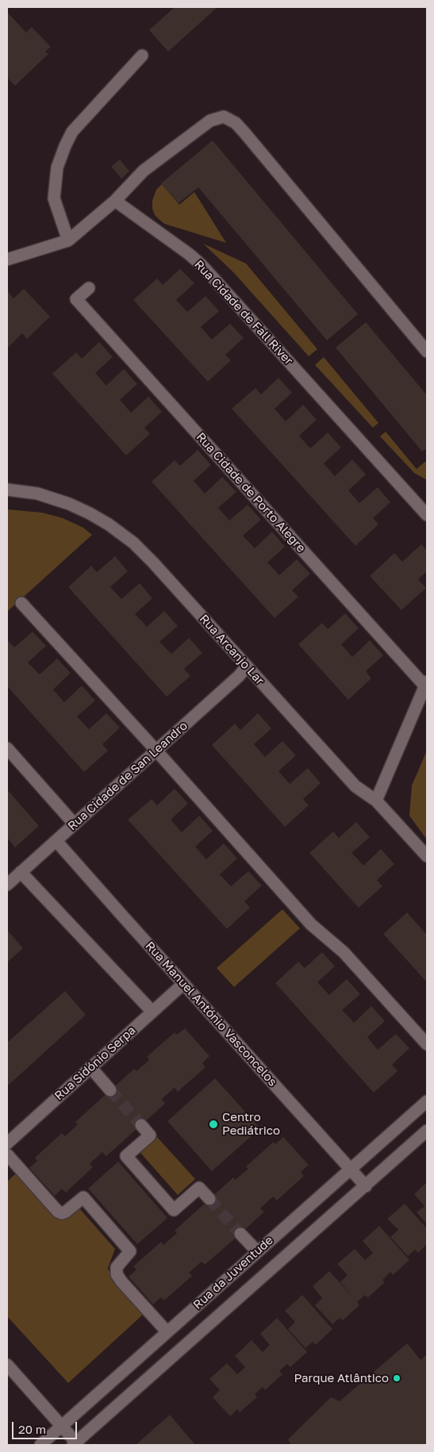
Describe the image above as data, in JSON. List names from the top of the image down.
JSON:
{
  "streets": {
    "street": [
      "Rua Cidade de Fall River",
      "Rua Cidade de Porto Alegre",
      "Rua Arcanjo Lar",
      "Rua Cidade de San Leandro",
      "Rua Manuel António Vasconcelos",
      "Rua Sidónio Serpa",
      "Rua da Juventude"
    ]
  },
  "crossings": [
    ["Rua Arcanjo Lar", "Rua Cidade de San Leandro"],
    ["Rua Cidade de San Leandro", "Rua Manuel António Vasconcelos"],
    ["Rua Manuel António Vasconcelos", "Rua Sidónio Serpa"],
    ["Rua Manuel António Vasconcelos", "Rua da Juventude"]
  ],
  "places": ["Centro Pediátrico", "Parque Atlântico"],
  "scale_bar": "20 m"
}
